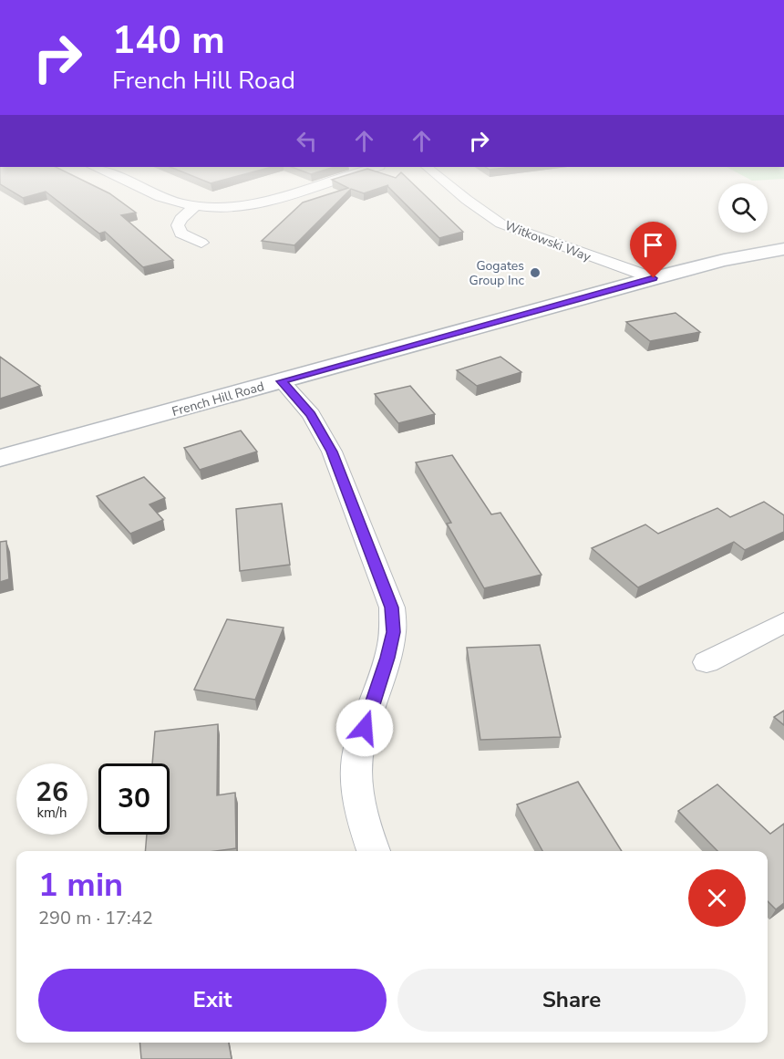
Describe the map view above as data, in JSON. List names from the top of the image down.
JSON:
{
  "streets": {
    "main road": ["French Hill Road"],
    "street": ["Witkowski Way"]
  },
  "crossings": [
    ["Witkowski Way", "French Hill Road"]
  ],
  "places": ["Gogates Group Inc"],
  "page": {
    "turn": ["140 m", "French Hill Road"],
    "speed": "26 km/h",
    "limit": "30",
    "heading": ["1 min", "290 m · 17:42"],
    "buttons": ["Exit", "Share"]
  }
}
